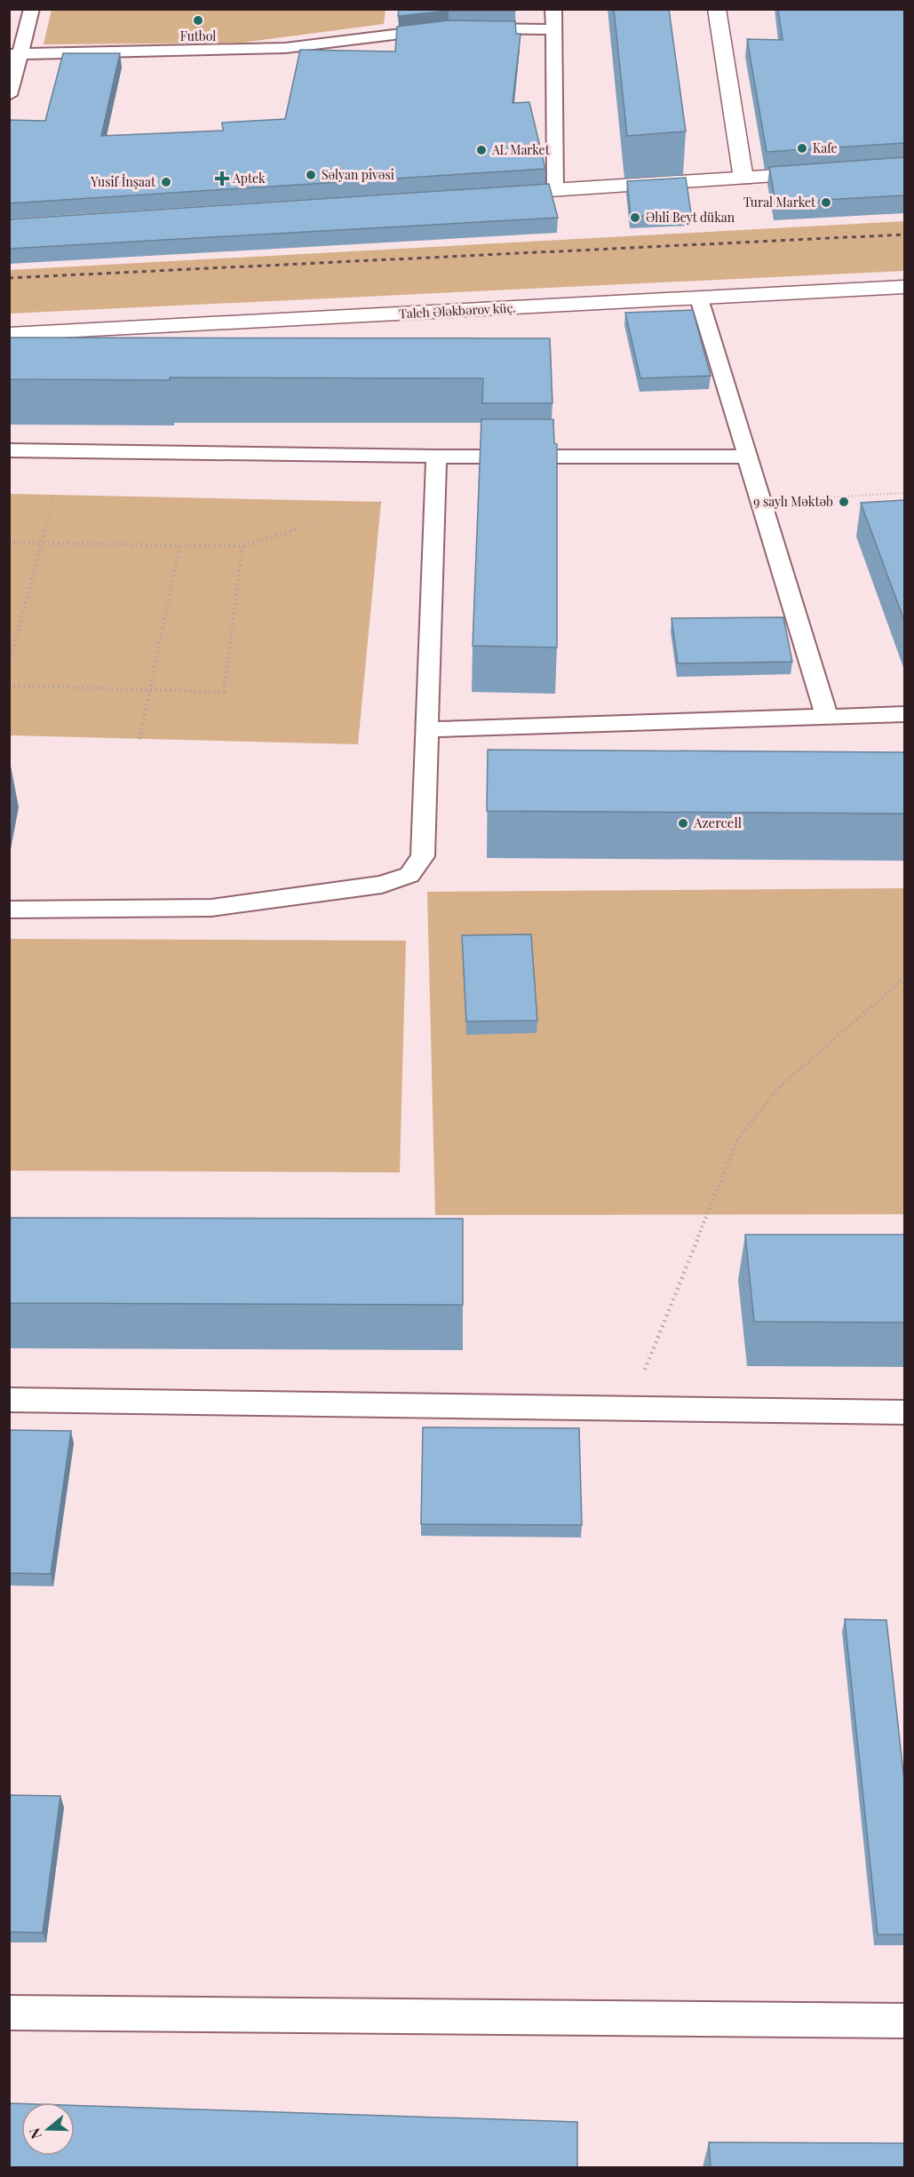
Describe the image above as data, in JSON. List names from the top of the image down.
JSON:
{
  "streets": {
    "street": ["Taleh Ələkbərov küç."]
  },
  "places": {
    "other": [
      "Futbol",
      "Kafe",
      "AL Market",
      "Səlyan pivəsi",
      "Yusif İnşaat",
      "Tural Market",
      "Əhli Beyt dükan",
      "9 saylı Məktəb",
      "Azercell"
    ],
    "health": ["Aptek"]
  },
  "north": "left"
}
